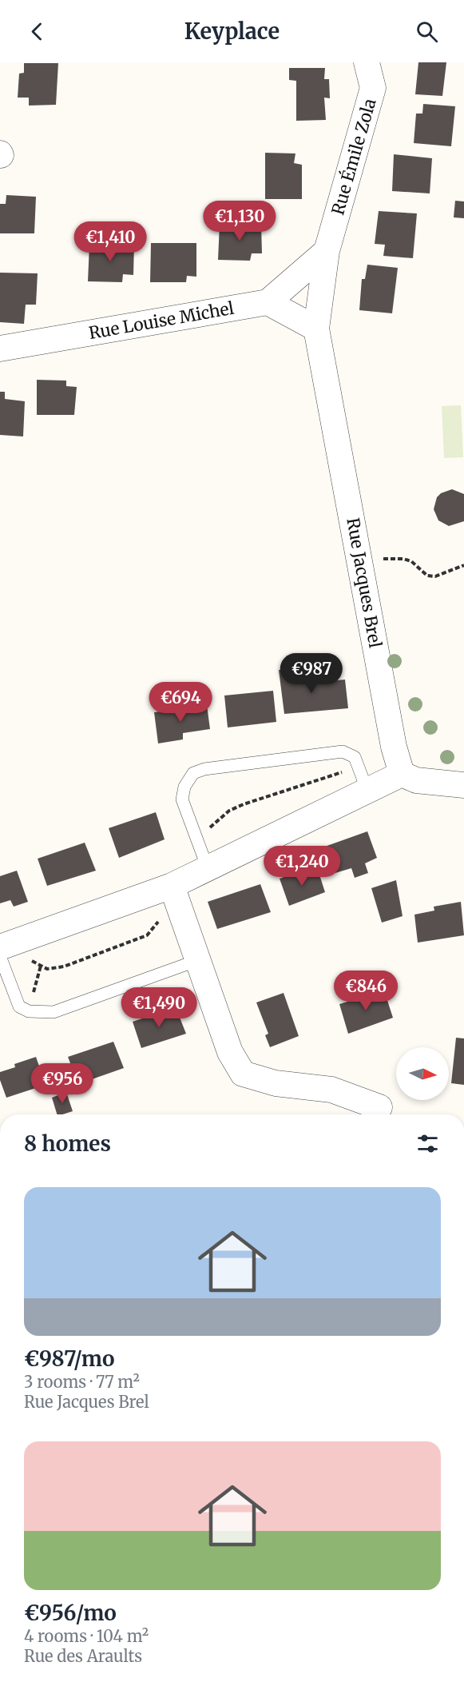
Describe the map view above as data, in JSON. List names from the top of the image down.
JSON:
{
  "streets": {
    "street": ["Rue Émile Zola", "Rue Louise Michel", "Rue Jacques Brel"]
  },
  "crossings": [
    ["Rue Émile Zola", "Rue Jacques Brel"]
  ],
  "north": "right",
  "page": {
    "header": "Keyplace",
    "price": [
      "€1,130",
      "€1,410",
      "€987",
      "€694",
      "€1,240",
      "€846",
      "€1,490",
      "€956"
    ],
    "heading": "8 homes",
    "list": [
      {
        "name": "€987/mo",
        "note": "3 rooms · 77 m² · Rue Jacques Brel"
      },
      {
        "name": "€956/mo",
        "note": "4 rooms · 104 m² · Rue des Araults"
      }
    ]
  }
}
